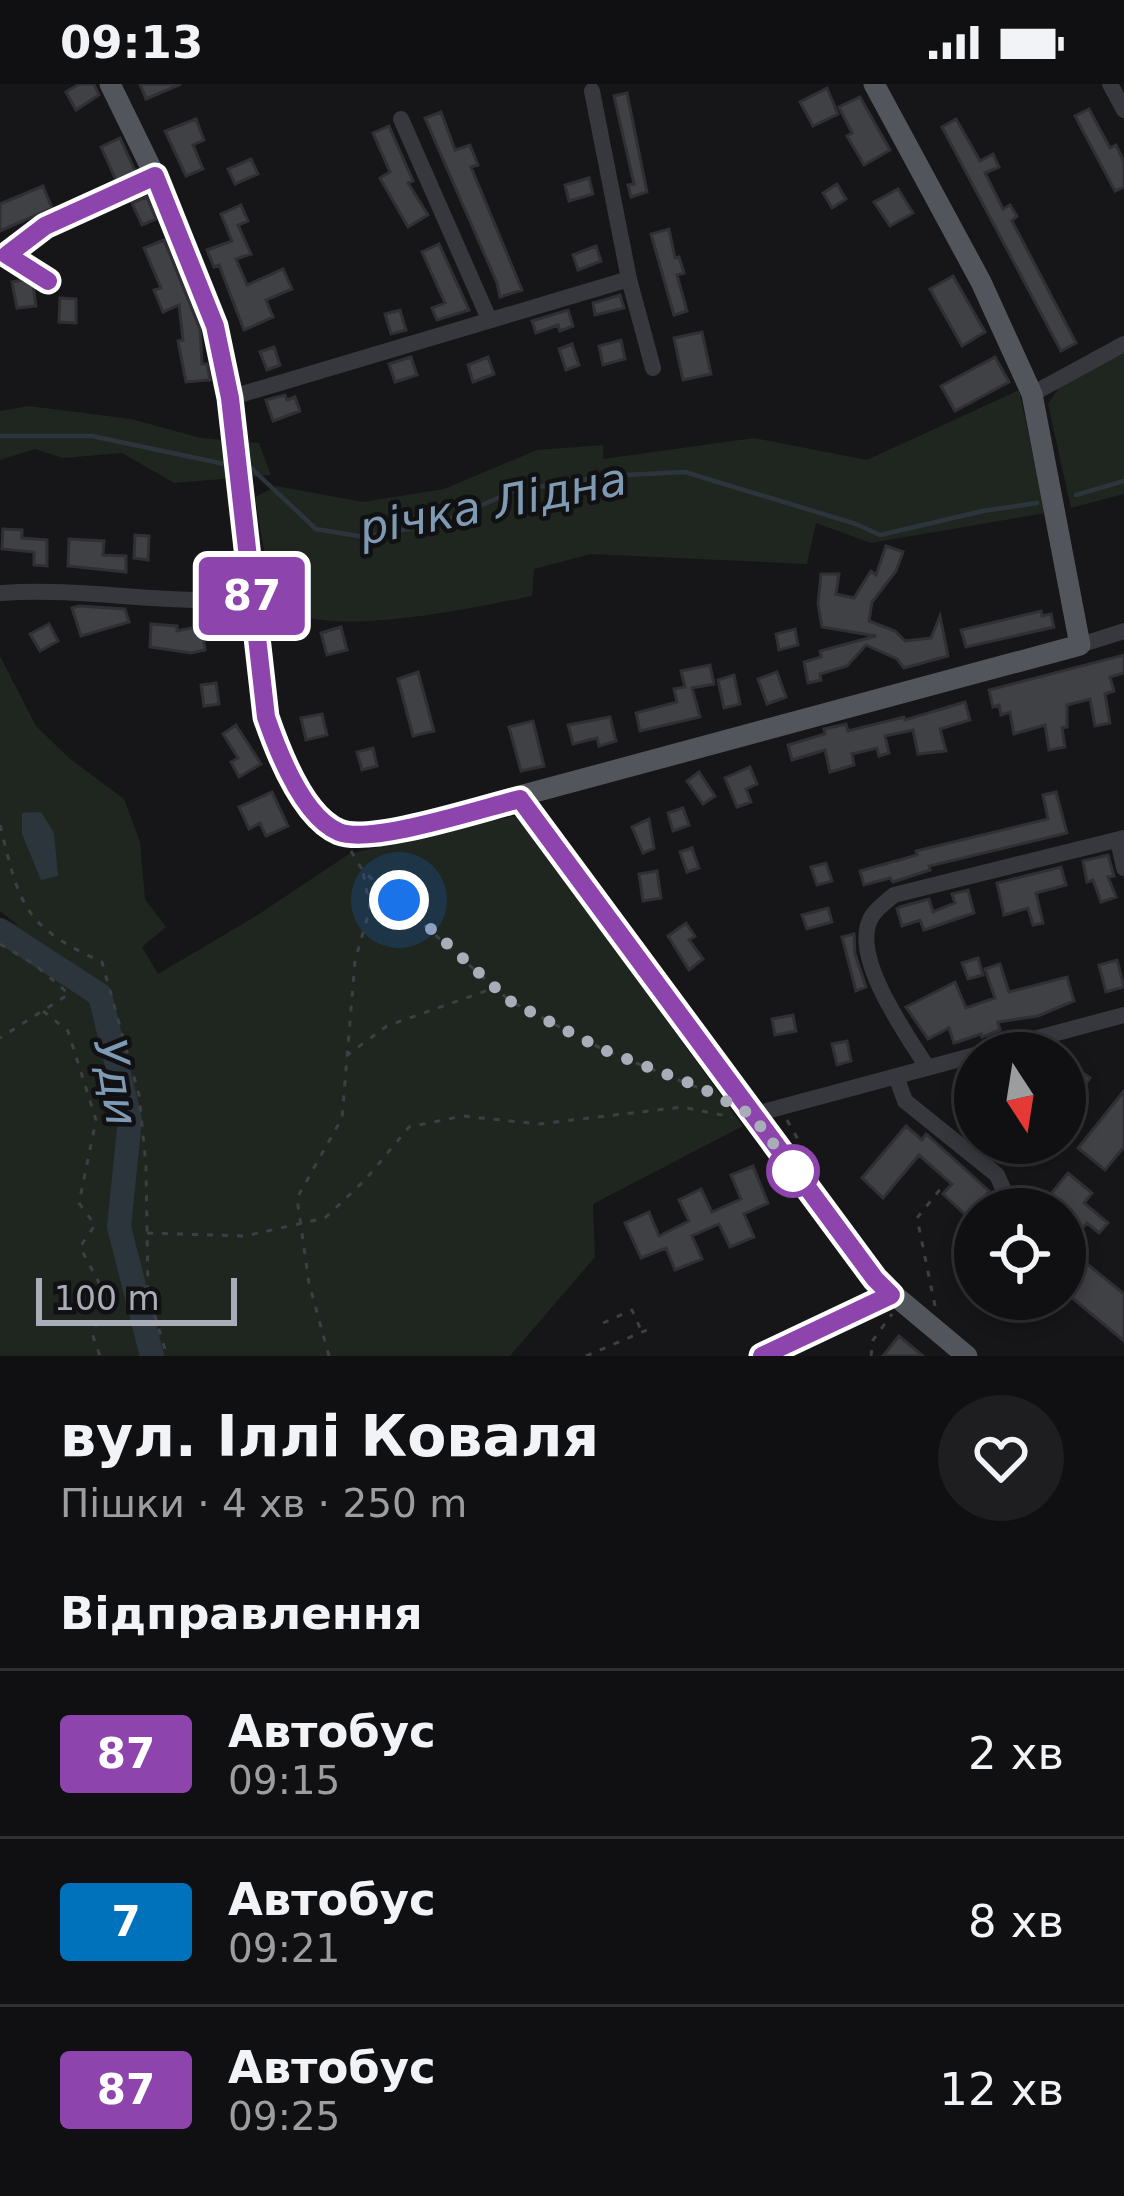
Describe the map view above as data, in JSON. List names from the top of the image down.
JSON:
{
  "water": ["річка Лідна", "Уди"],
  "lines": ["bus line 87"],
  "scale_bar": "100 m",
  "north": "bottom",
  "page": {
    "status": "09:13",
    "on_map": "87",
    "scale": "100 m",
    "heading": [
      ["вул. Іллі Коваля", "Пішки · 4 хв · 250 m"],
      "Відправлення"
    ],
    "list": [
      {
        "mark": "87",
        "name": "Автобус",
        "note": "09:15",
        "value": "2 хв"
      },
      {
        "mark": "7",
        "name": "Автобус",
        "note": "09:21",
        "value": "8 хв"
      },
      {
        "mark": "87",
        "name": "Автобус",
        "note": "09:25",
        "value": "12 хв"
      }
    ]
  }
}
